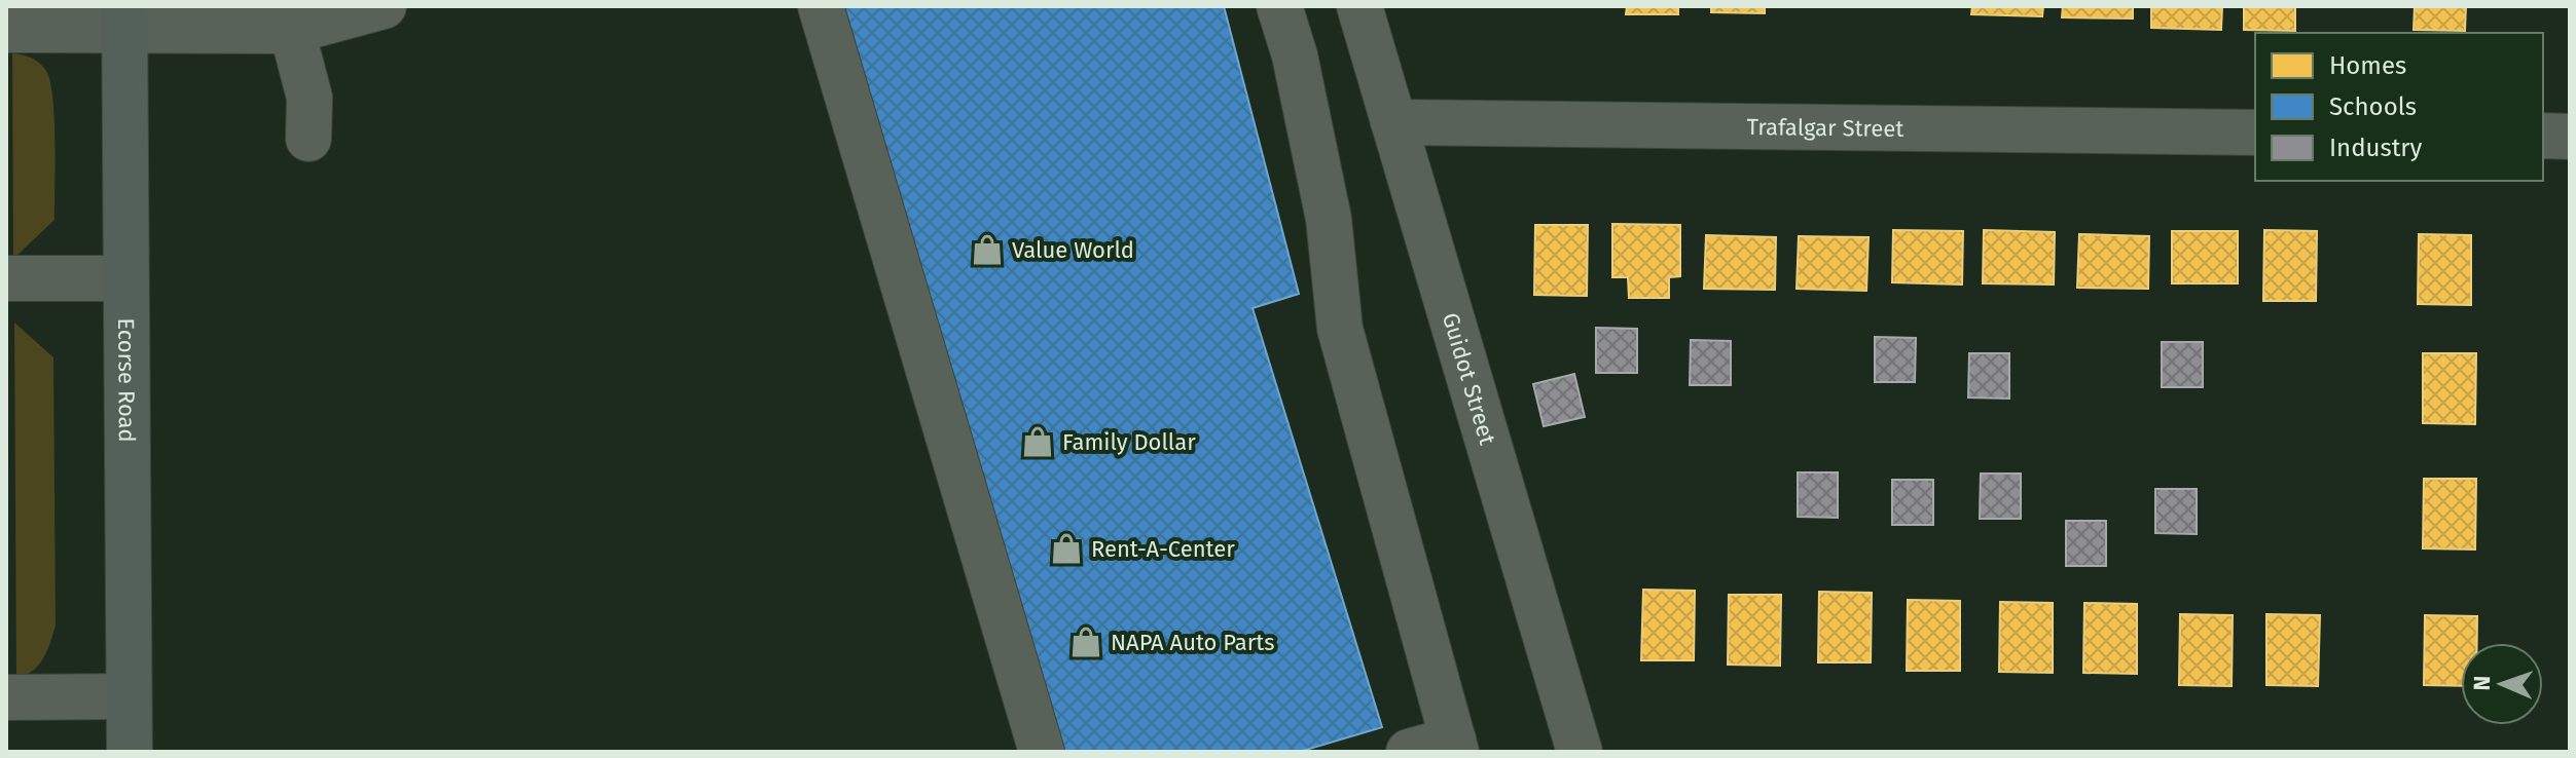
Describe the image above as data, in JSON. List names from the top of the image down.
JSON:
{
  "streets": {
    "main road": ["Ecorse Road"],
    "street": ["Trafalgar Street", "Guidot Street"]
  },
  "crossings": [
    ["Trafalgar Street", "Guidot Street"]
  ],
  "places": {
    "shop": [
      "Value World",
      "Family Dollar",
      "Rent-A-Center",
      "NAPA Auto Parts"
    ]
  },
  "legend": ["Homes", "Schools", "Industry"],
  "north": "left"
}
